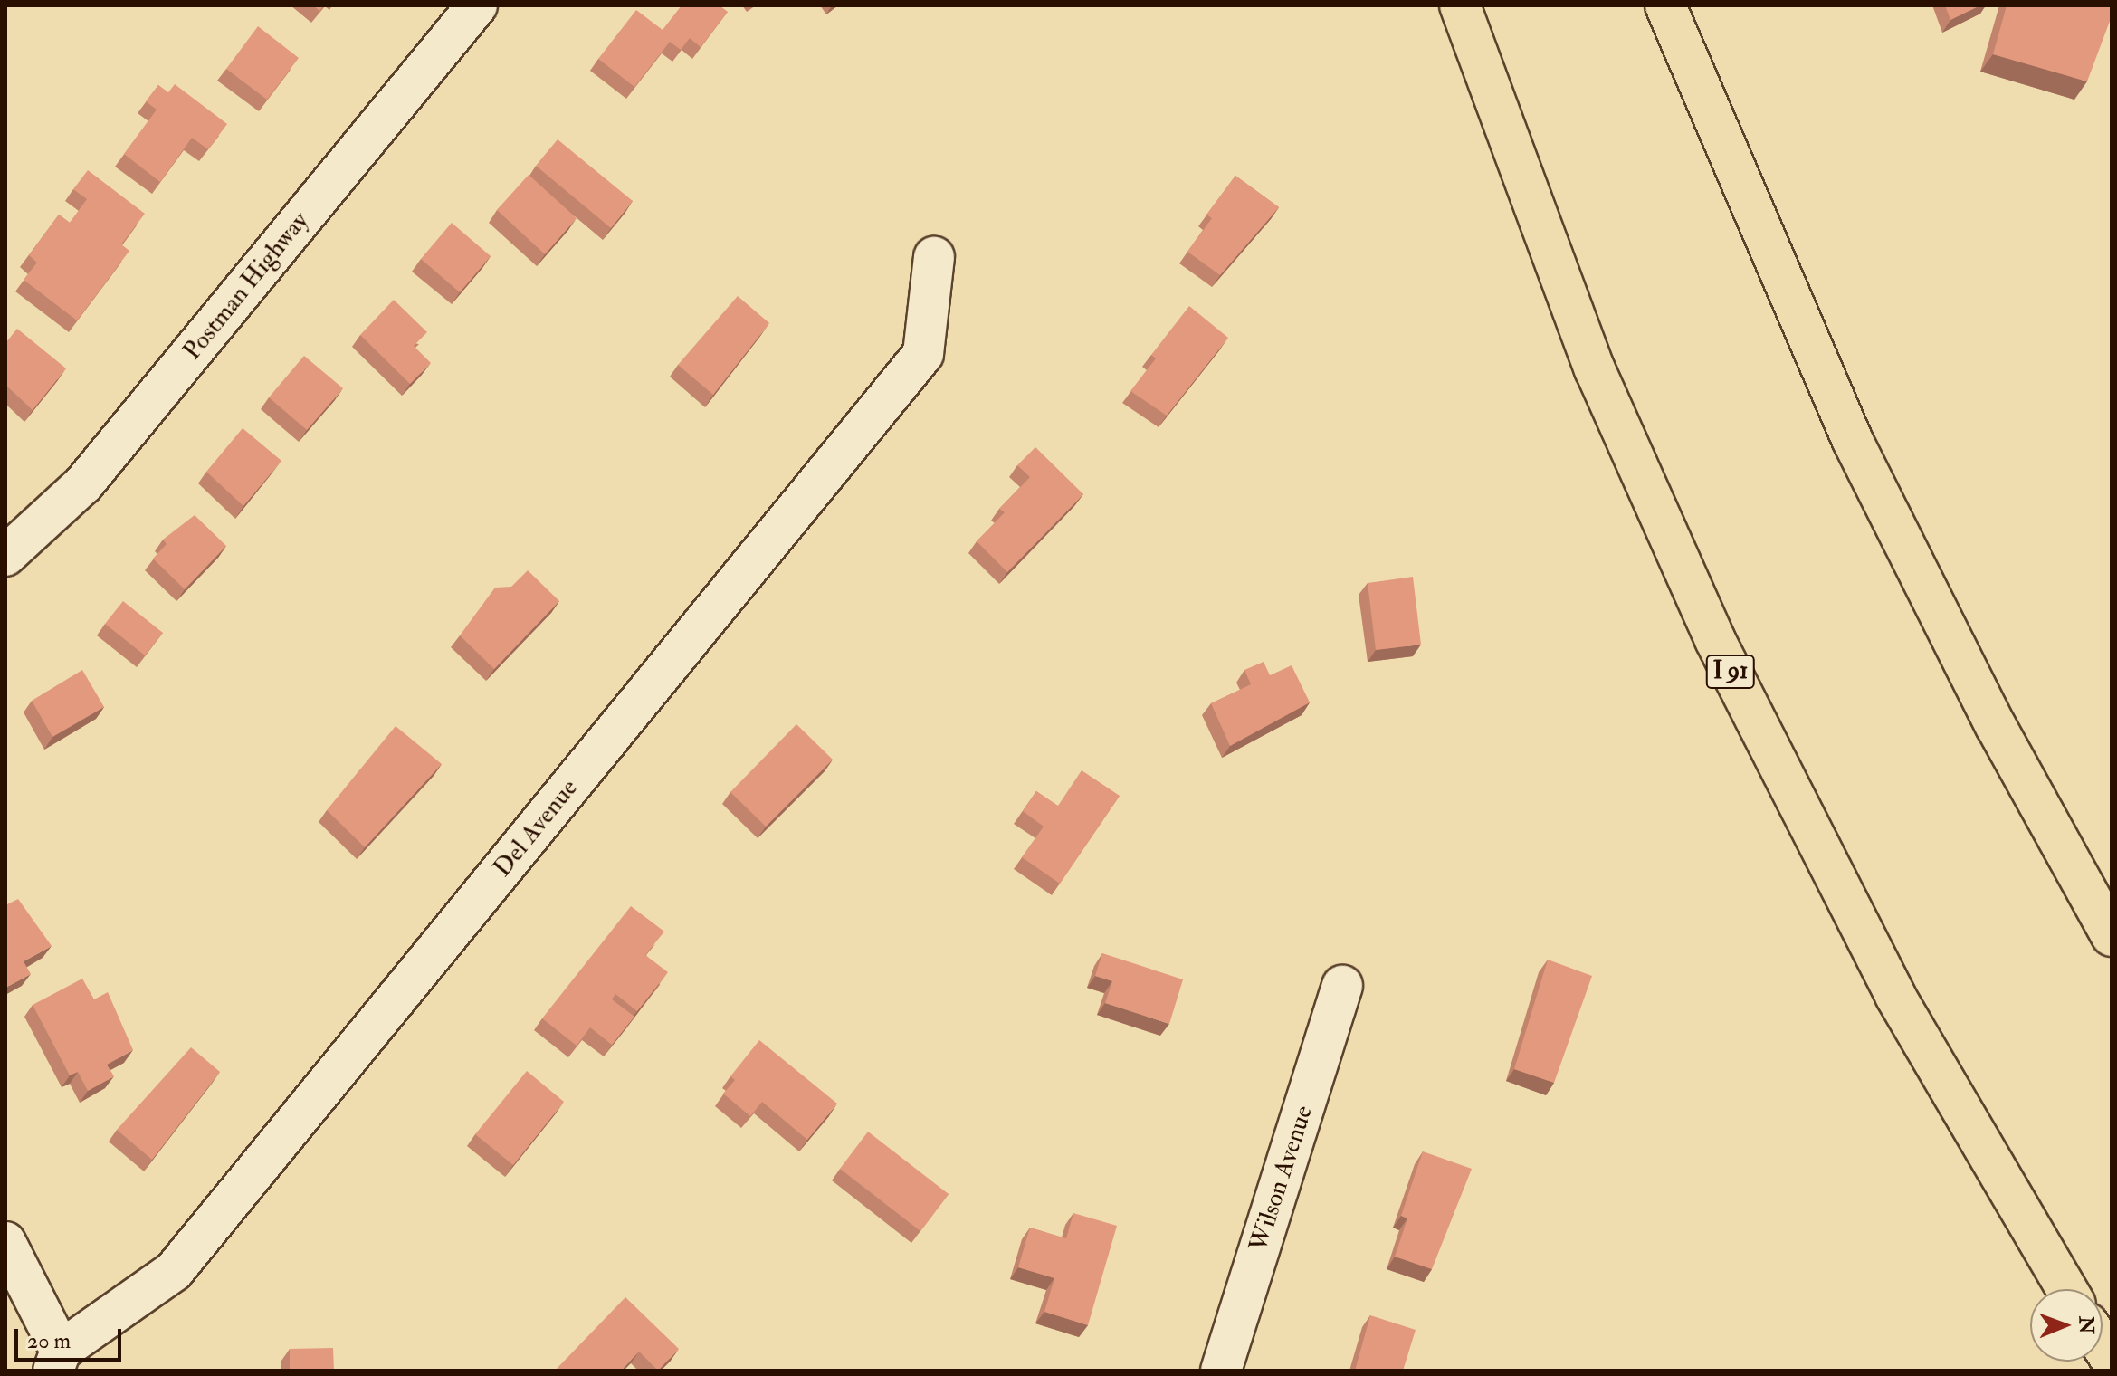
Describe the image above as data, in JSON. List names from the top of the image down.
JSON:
{
  "streets": {
    "highway": ["I 91"],
    "street": ["Postman Highway", "Del Avenue", "Wilson Avenue"]
  },
  "scale_bar": "20 m",
  "north": "right"
}
